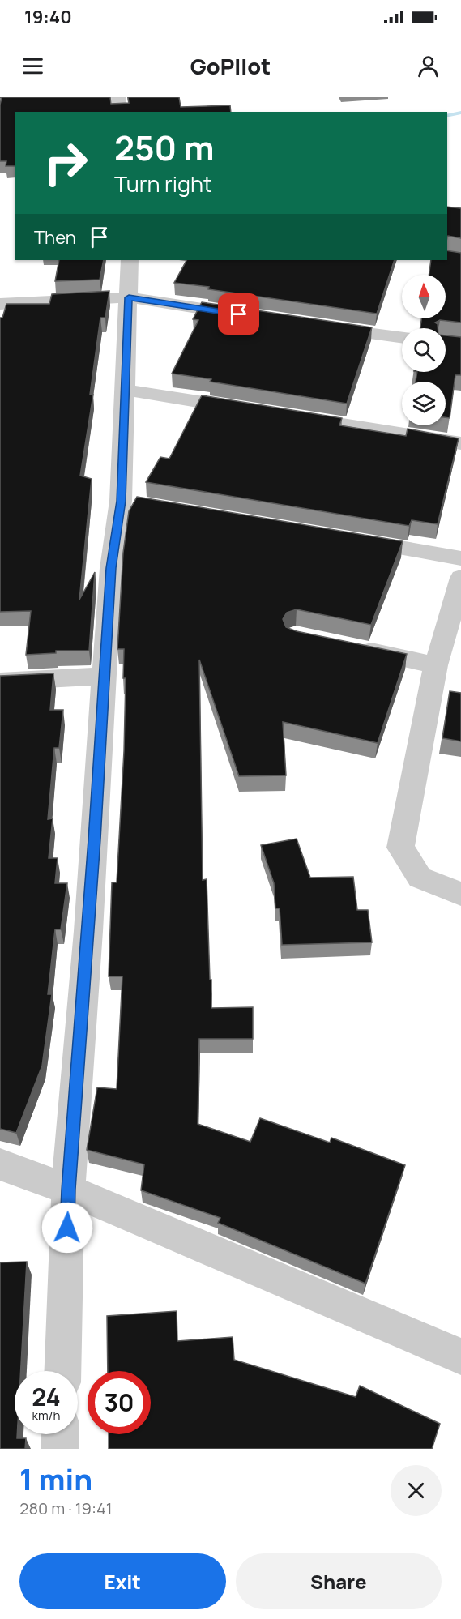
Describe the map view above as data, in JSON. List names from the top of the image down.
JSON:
{
  "north": "top",
  "page": {
    "status": "19:40",
    "header": "GoPilot",
    "turn": ["250 m", "Turn right"],
    "then": "Then",
    "speed": "24 km/h",
    "limit": "30",
    "heading": ["1 min", "280 m · 19:41"],
    "buttons": ["Exit", "Share"]
  }
}
